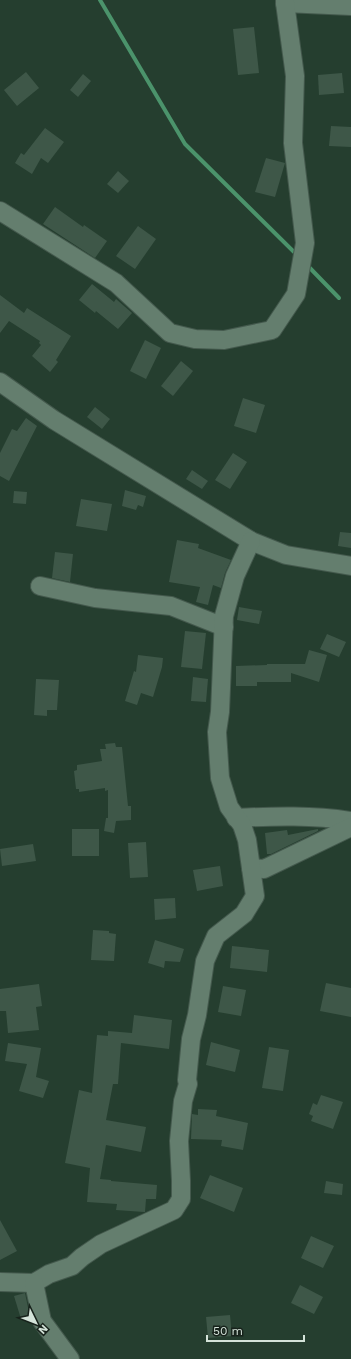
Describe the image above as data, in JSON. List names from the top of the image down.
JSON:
{
  "scale_bar": "50 m",
  "north": "bottom right"
}
